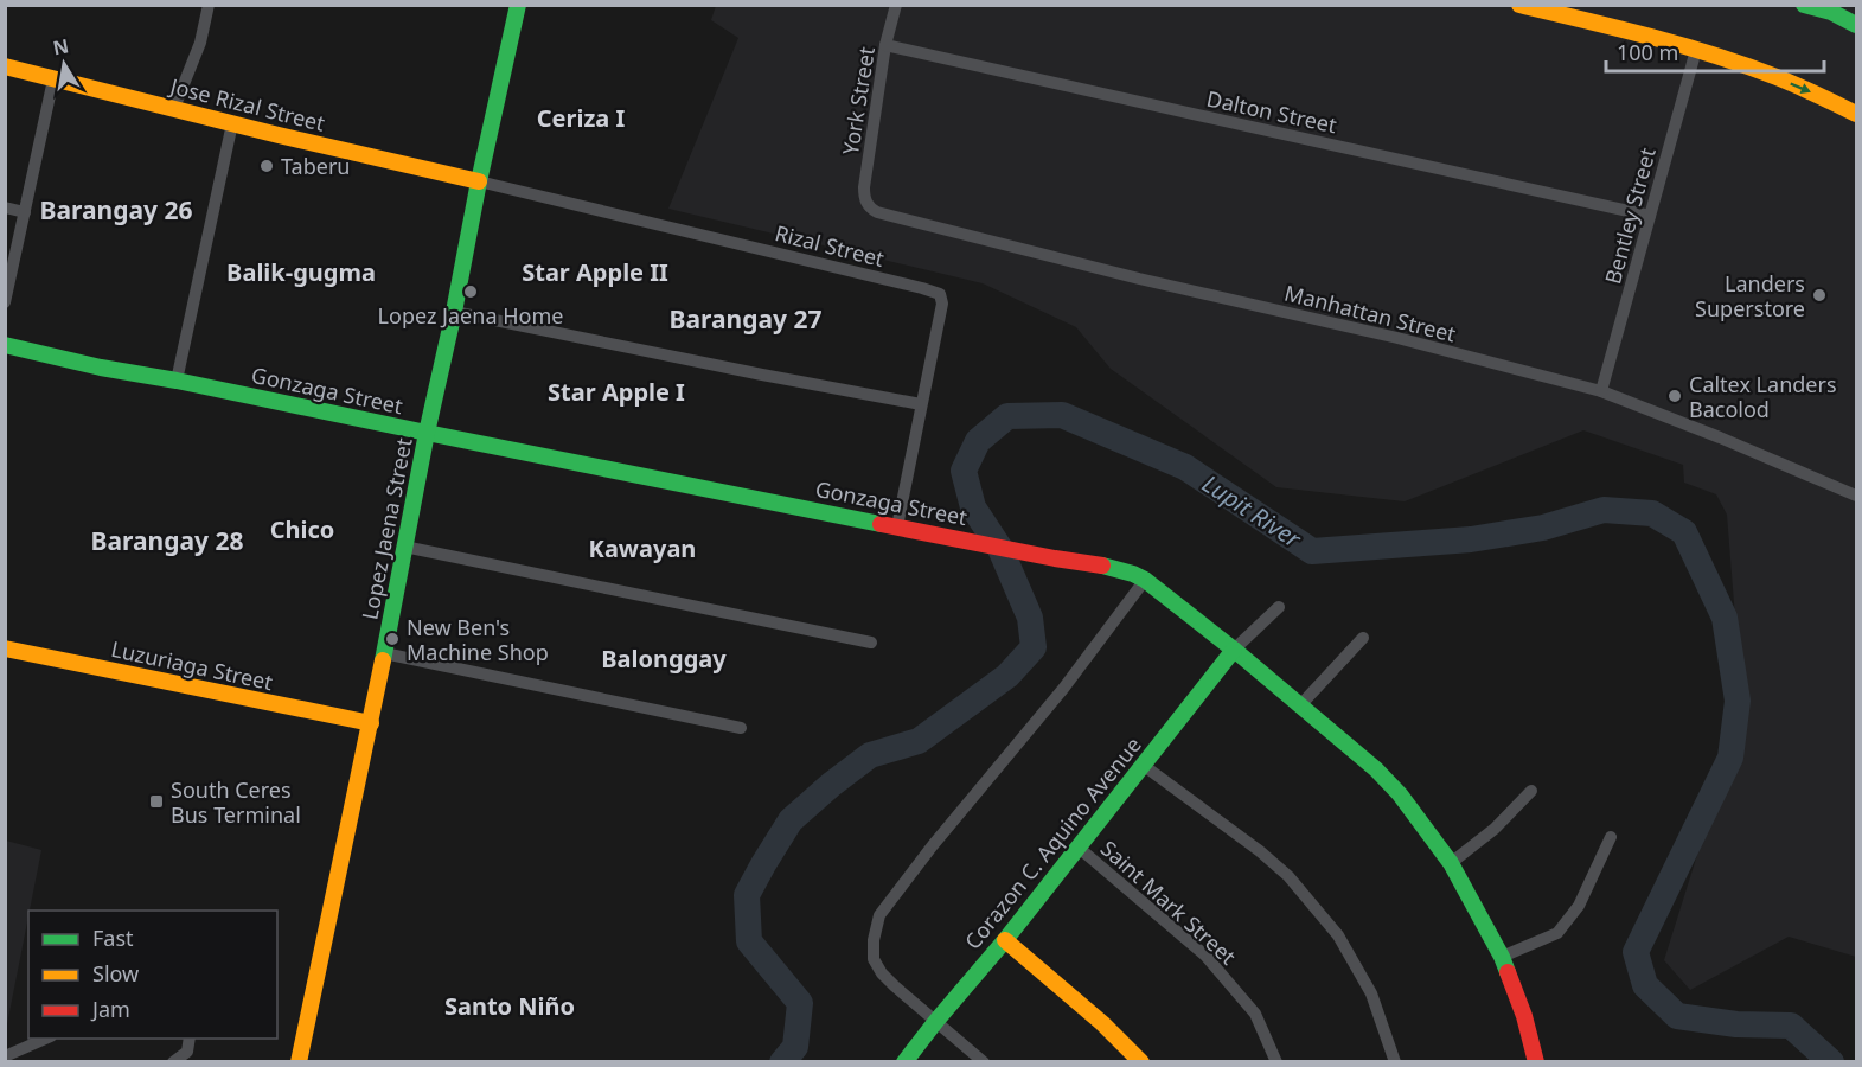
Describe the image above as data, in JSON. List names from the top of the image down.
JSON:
{
  "streets": {
    "street": [
      "York Street",
      "Jose Rizal Street",
      "Dalton Street",
      "Bentley Street",
      "Rizal Street",
      "Manhattan Street",
      "Gonzaga Street",
      "Lopez Jaena Street",
      "Luzuriaga Street",
      "Corazon C. Aquino Avenue",
      "Saint Mark Street"
    ]
  },
  "crossings": [
    ["York Street", "Dalton Street"],
    ["York Street", "Manhattan Street"],
    ["Jose Rizal Street", "Rizal Street"],
    ["Jose Rizal Street", "Lopez Jaena Street"],
    ["Dalton Street", "Bentley Street"],
    ["Bentley Street", "Manhattan Street"],
    ["Rizal Street", "Gonzaga Street"],
    ["Rizal Street", "Lopez Jaena Street"],
    ["Gonzaga Street", "Lopez Jaena Street"],
    ["Gonzaga Street", "Corazon C. Aquino Avenue"],
    ["Lopez Jaena Street", "Luzuriaga Street"],
    ["Corazon C. Aquino Avenue", "Saint Mark Street"]
  ],
  "districts": [
    "Ceriza I",
    "Barangay 26",
    "Balik-gugma",
    "Star Apple II",
    "Barangay 27",
    "Star Apple I",
    "Chico",
    "Barangay 28",
    "Kawayan",
    "Balonggay",
    "Santo Niño"
  ],
  "water": ["Lupit River"],
  "places": {
    "other": [
      "Taberu",
      "Lopez Jaena Home",
      "Landers Superstore",
      "Caltex Landers Bacolod",
      "New Ben's Machine Shop"
    ],
    "transit": ["South Ceres Bus Terminal"]
  },
  "legend": ["Fast", "Slow", "Jam"],
  "scale_bar": "100 m",
  "north": "top"
}
